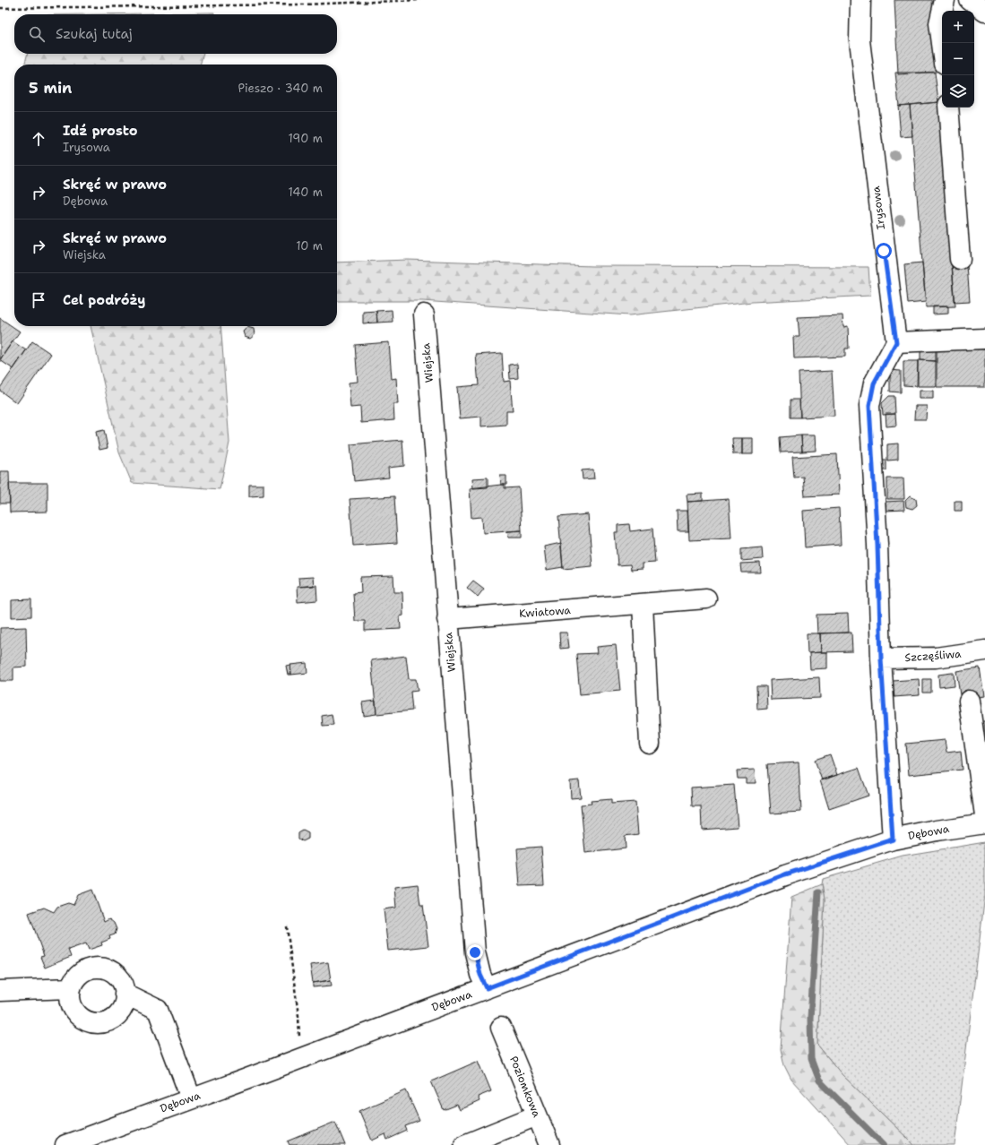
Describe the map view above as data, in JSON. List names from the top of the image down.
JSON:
{
  "streets": {
    "street": [
      "Irysowa",
      "Wiejska",
      "Kwiatowa",
      "Szczęśliwa",
      "Dębowa",
      "Poziomkowa"
    ]
  },
  "crossings": [
    ["Wiejska", "Kwiatowa"],
    ["Wiejska", "Dębowa"]
  ],
  "page": {
    "map_buttons": ["+", "−"],
    "search": "Szukaj tutaj",
    "heading": ["5 min", "Pieszo · 340 m"],
    "list": [
      ["Idź prosto", "Irysowa", "190 m"],
      ["Skręć w prawo", "Dębowa", "140 m"],
      ["Skręć w prawo", "Wiejska", "10 m"],
      "Cel podróży"
    ]
  }
}
